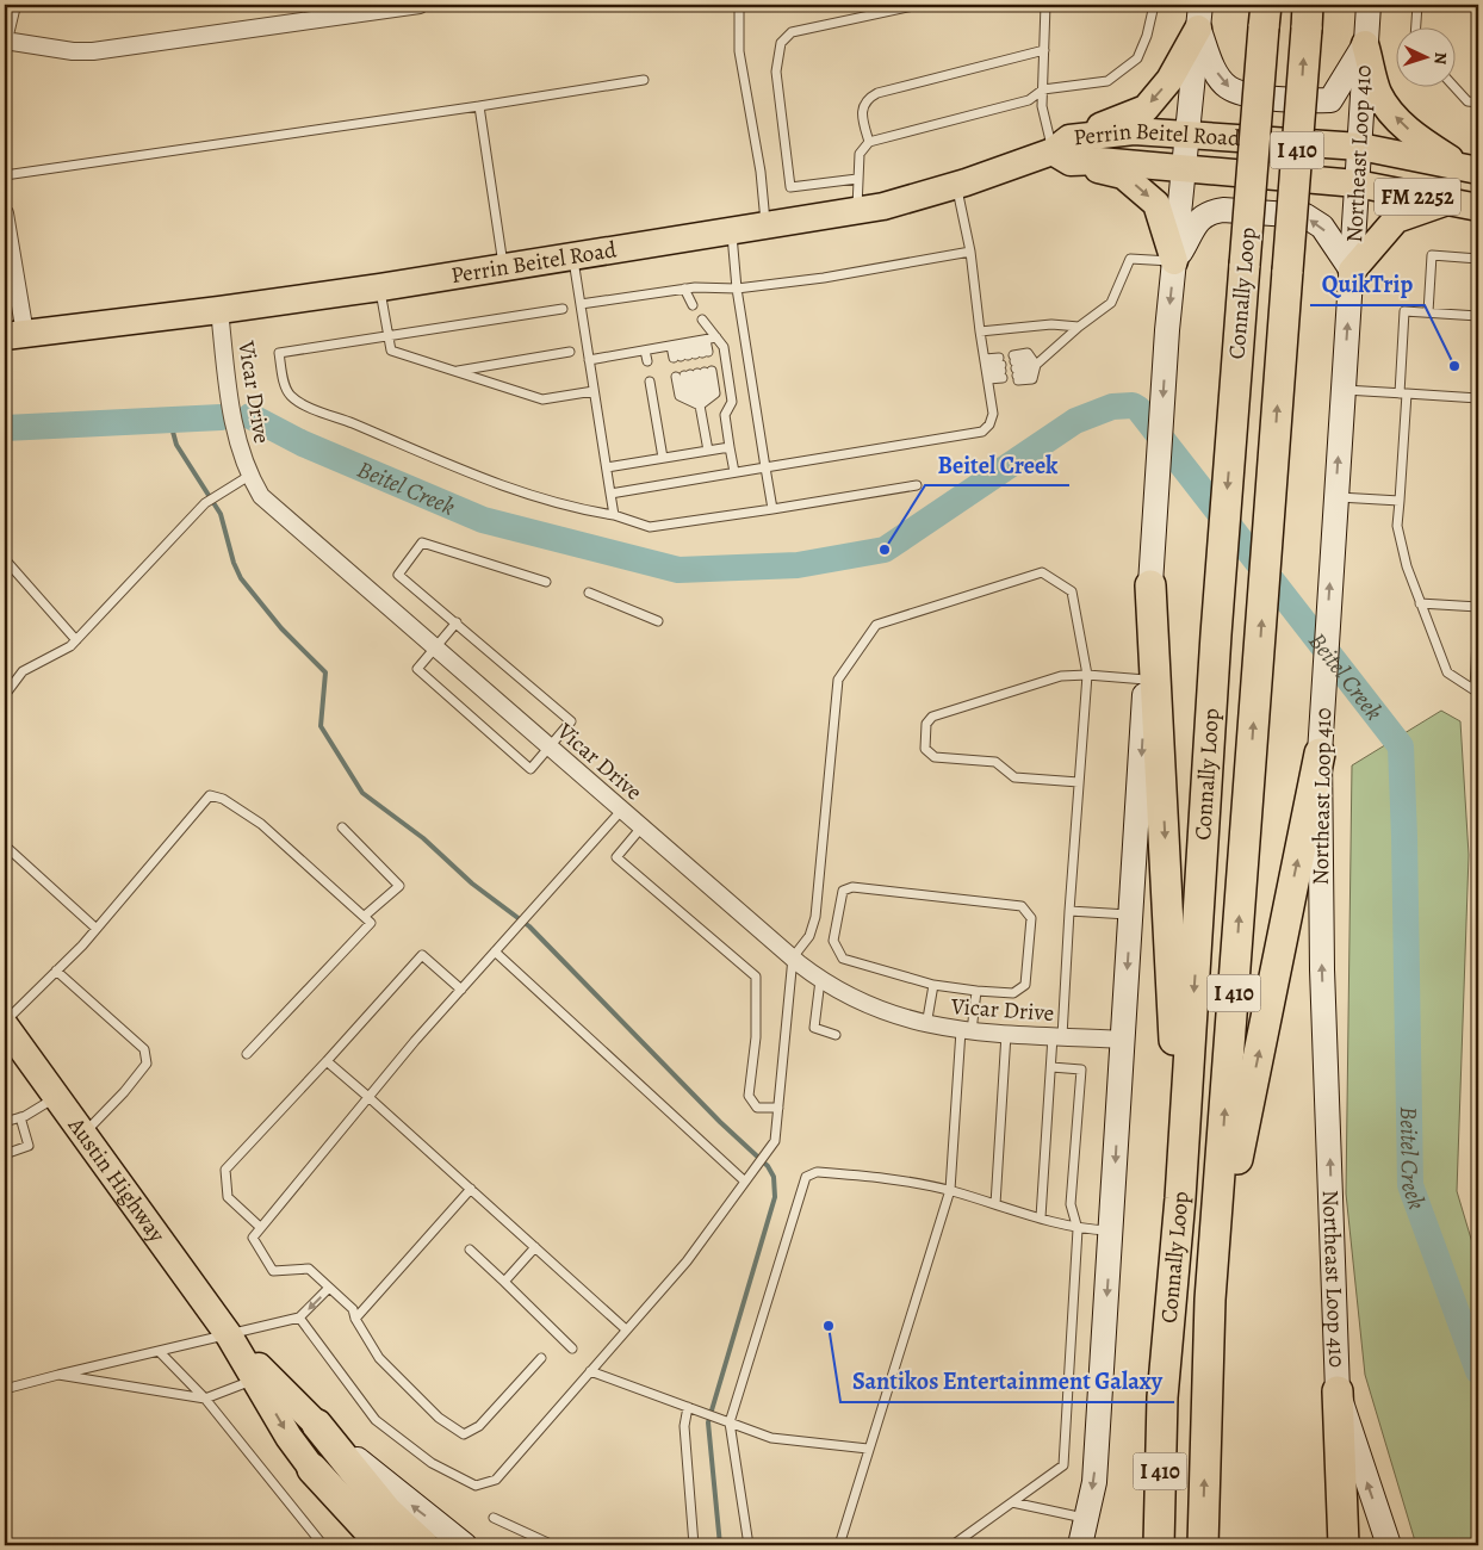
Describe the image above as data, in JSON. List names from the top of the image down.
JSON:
{
  "streets": {
    "highway": ["I 410", "Connally Loop"],
    "main road": [
      "Perrin Beitel Road",
      "Northeast Loop 410",
      "FM 2252",
      "Austin Highway"
    ],
    "street": ["Vicar Drive"]
  },
  "crossings": [
    ["Perrin Beitel Road", "Northeast Loop 410"],
    ["Perrin Beitel Road", "Vicar Drive"]
  ],
  "water": ["Beitel Creek"],
  "places": ["QuikTrip", "Beitel Creek", "Santikos Entertainment Galaxy"],
  "north": "right"
}
